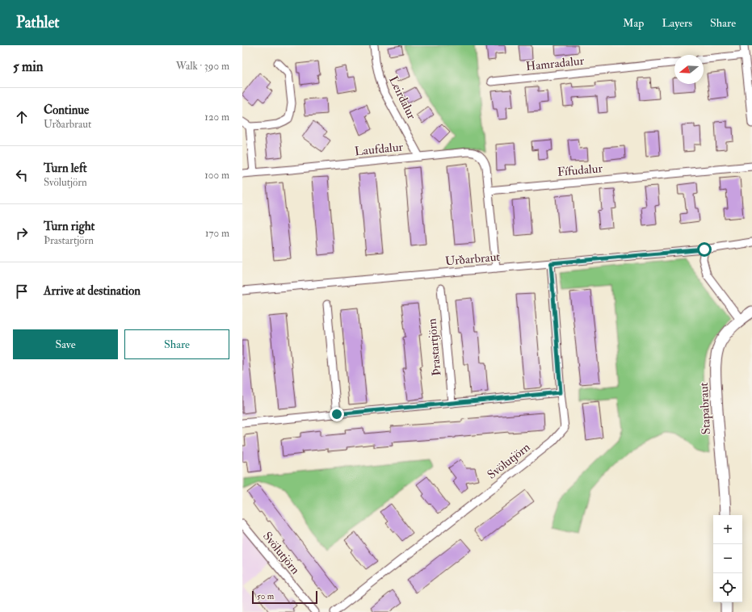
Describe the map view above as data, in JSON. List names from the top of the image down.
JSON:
{
  "streets": {
    "street": [
      "Hamradalur",
      "Leirdalur",
      "Laufdalur",
      "Fífudalur",
      "Urðarbraut",
      "Þrastartjörn",
      "Stapabraut",
      "Svölutjörn"
    ]
  },
  "crossings": [
    ["Leirdalur", "Laufdalur"],
    ["Laufdalur", "Fífudalur"],
    ["Urðarbraut", "Svölutjörn"]
  ],
  "scale_bar": "50 m",
  "north": "left",
  "page": {
    "header": "Pathlet",
    "nav": ["Map", "Layers", "Share"],
    "heading": ["5 min", "Walk · 390 m"],
    "list": [
      ["Continue", "Urðarbraut", "120 m"],
      ["Turn left", "Svölutjörn", "100 m"],
      ["Turn right", "Þrastartjörn", "170 m"],
      "Arrive at destination"
    ],
    "buttons": ["Save", "Share"],
    "map_buttons": ["+", "−"],
    "scale": "50 m"
  }
}
